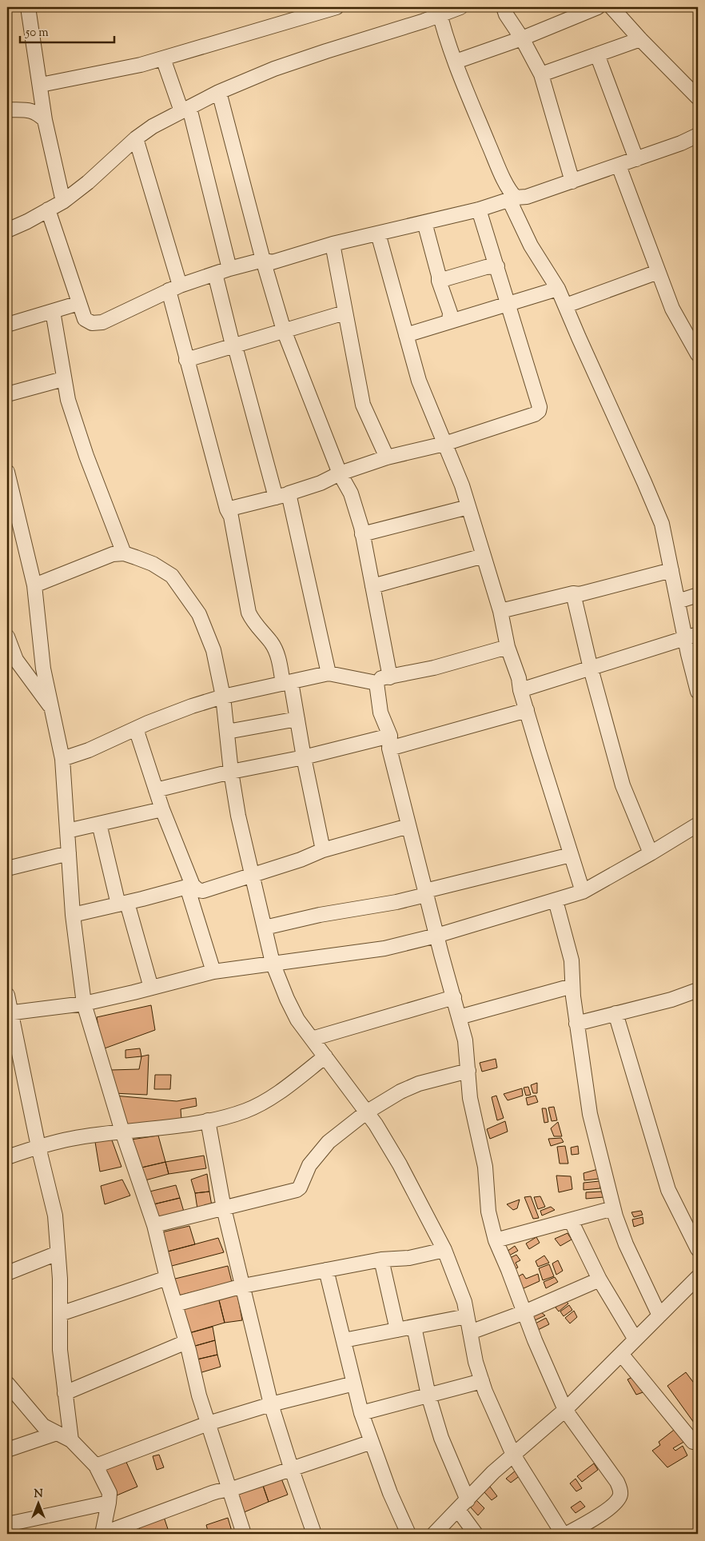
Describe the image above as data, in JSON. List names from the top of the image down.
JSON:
{
  "scale_bar": "50 m",
  "north": "top"
}
